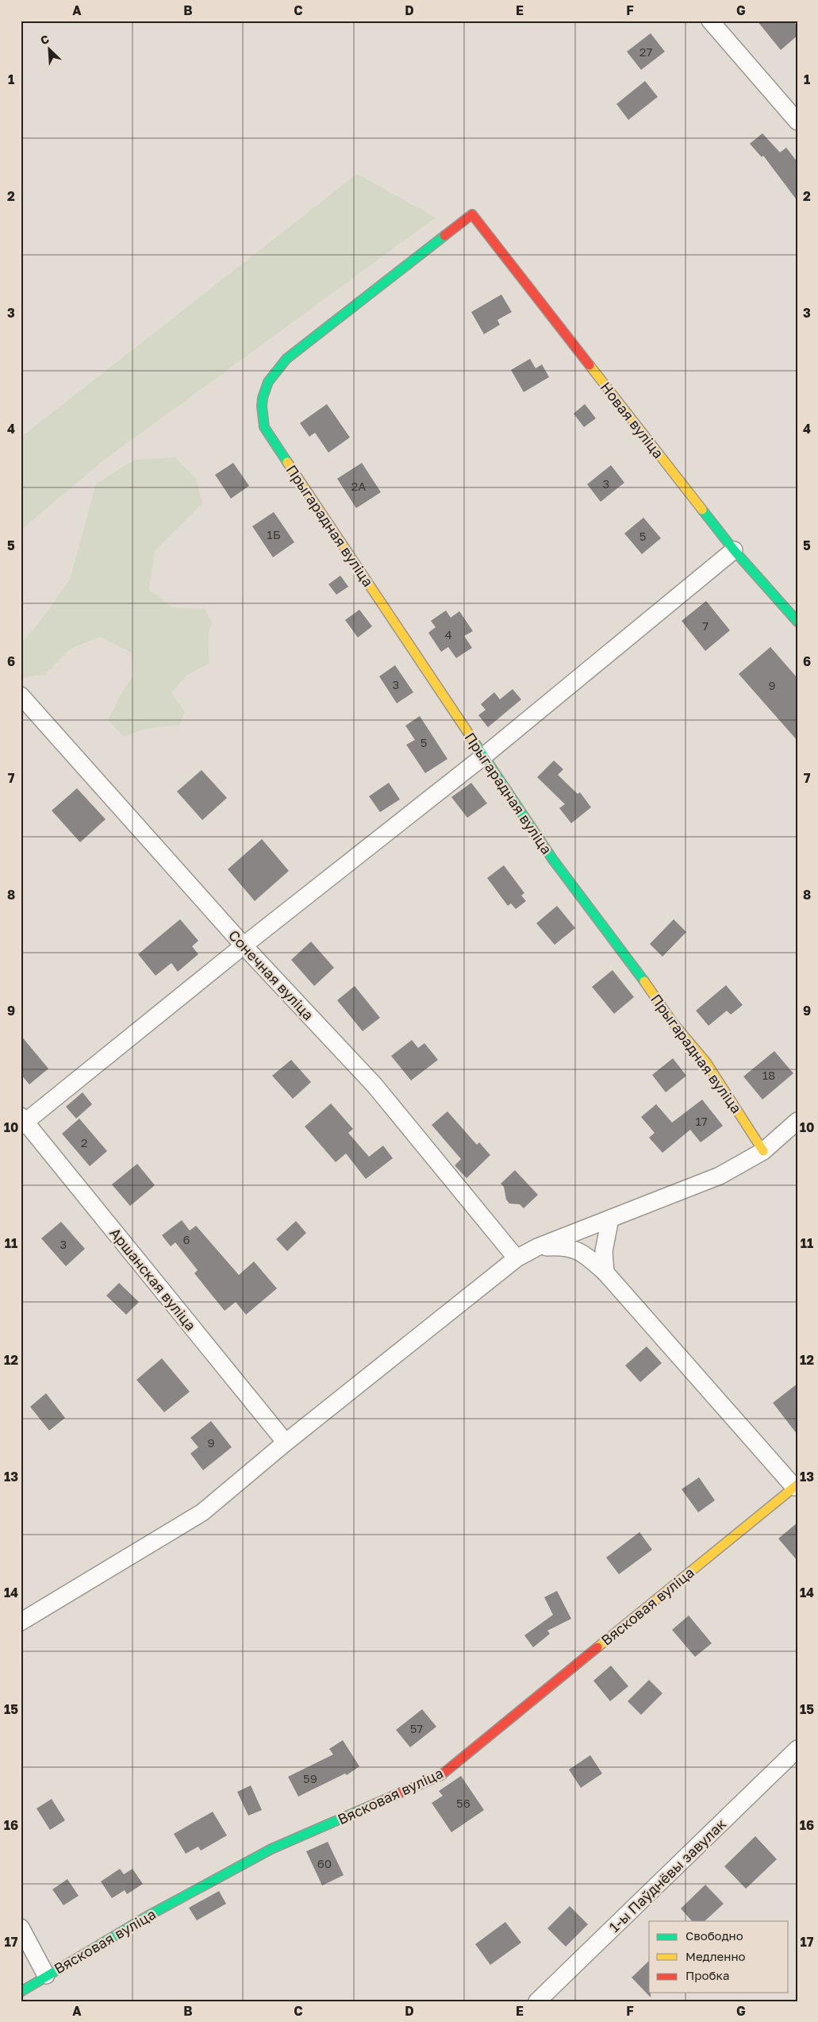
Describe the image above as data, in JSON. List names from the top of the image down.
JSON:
{
  "streets": {
    "street": [
      "Новая вуліца",
      "Прыгарадная вуліца",
      "Сонечная вуліца",
      "Аршанская вуліца",
      "Вясковая вуліца",
      "1-ы Паўднёвы завулак"
    ]
  },
  "crossings": [
    ["Новая вуліца", "Прыгарадная вуліца"]
  ],
  "house_numbers": [
    "27",
    "3",
    "2А",
    "1Б",
    "5",
    "7",
    "4",
    "3",
    "9",
    "5",
    "18",
    "17",
    "2",
    "6",
    "3",
    "9",
    "57",
    "59",
    "56",
    "60"
  ],
  "legend": ["Свободно", "Медленно", "Пробка"],
  "north": "top left",
  "grid": {
    "columns": [
      "A",
      "B",
      "C",
      "D",
      "E",
      "F",
      "G"
    ],
    "rows": [
      "1",
      "2",
      "3",
      "4",
      "5",
      "6",
      "7",
      "8",
      "9",
      "10",
      "11",
      "12",
      "13",
      "14",
      "15",
      "16",
      "17"
    ]
  }
}
